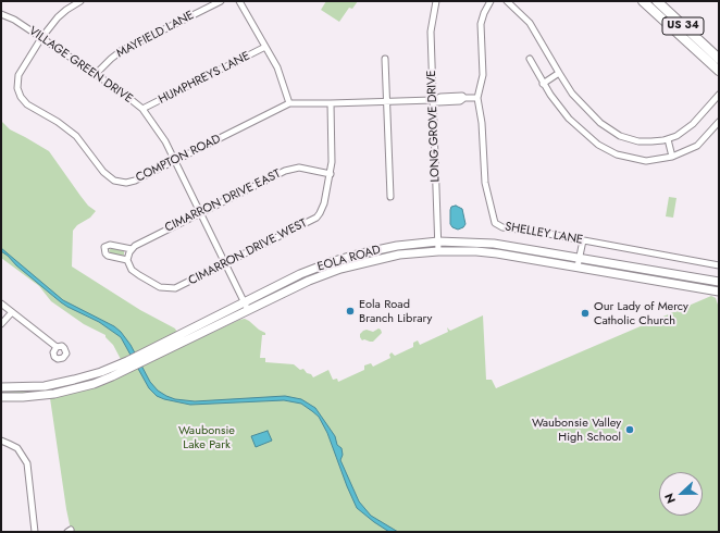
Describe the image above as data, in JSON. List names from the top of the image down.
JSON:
{
  "streets": {
    "main road": ["US 34", "EOLA ROAD"],
    "street": [
      "MAYFIELD LANE",
      "VILLAGE GREEN DRIVE",
      "HUMPHREYS LANE",
      "LONG GROVE DRIVE",
      "COMPTON ROAD",
      "CIMARRON DRIVE EAST",
      "SHELLEY LANE",
      "CIMARRON DRIVE WEST"
    ]
  },
  "crossings": [
    ["MAYFIELD LANE", "VILLAGE GREEN DRIVE"],
    ["VILLAGE GREEN DRIVE", "HUMPHREYS LANE"],
    ["VILLAGE GREEN DRIVE", "COMPTON ROAD"],
    ["VILLAGE GREEN DRIVE", "CIMARRON DRIVE EAST"],
    ["VILLAGE GREEN DRIVE", "CIMARRON DRIVE WEST"],
    ["VILLAGE GREEN DRIVE", "EOLA ROAD"],
    ["LONG GROVE DRIVE", "COMPTON ROAD"],
    ["LONG GROVE DRIVE", "EOLA ROAD"],
    ["COMPTON ROAD", "SHELLEY LANE"],
    ["COMPTON ROAD", "CIMARRON DRIVE WEST"],
    ["CIMARRON DRIVE EAST", "CIMARRON DRIVE WEST"]
  ],
  "parks": ["Waubonsie Lake Park"],
  "places": ["Eola Road Branch Library", "Our Lady of Mercy Catholic Church", "Waubonsie Valley High School"],
  "north": "left"
}
